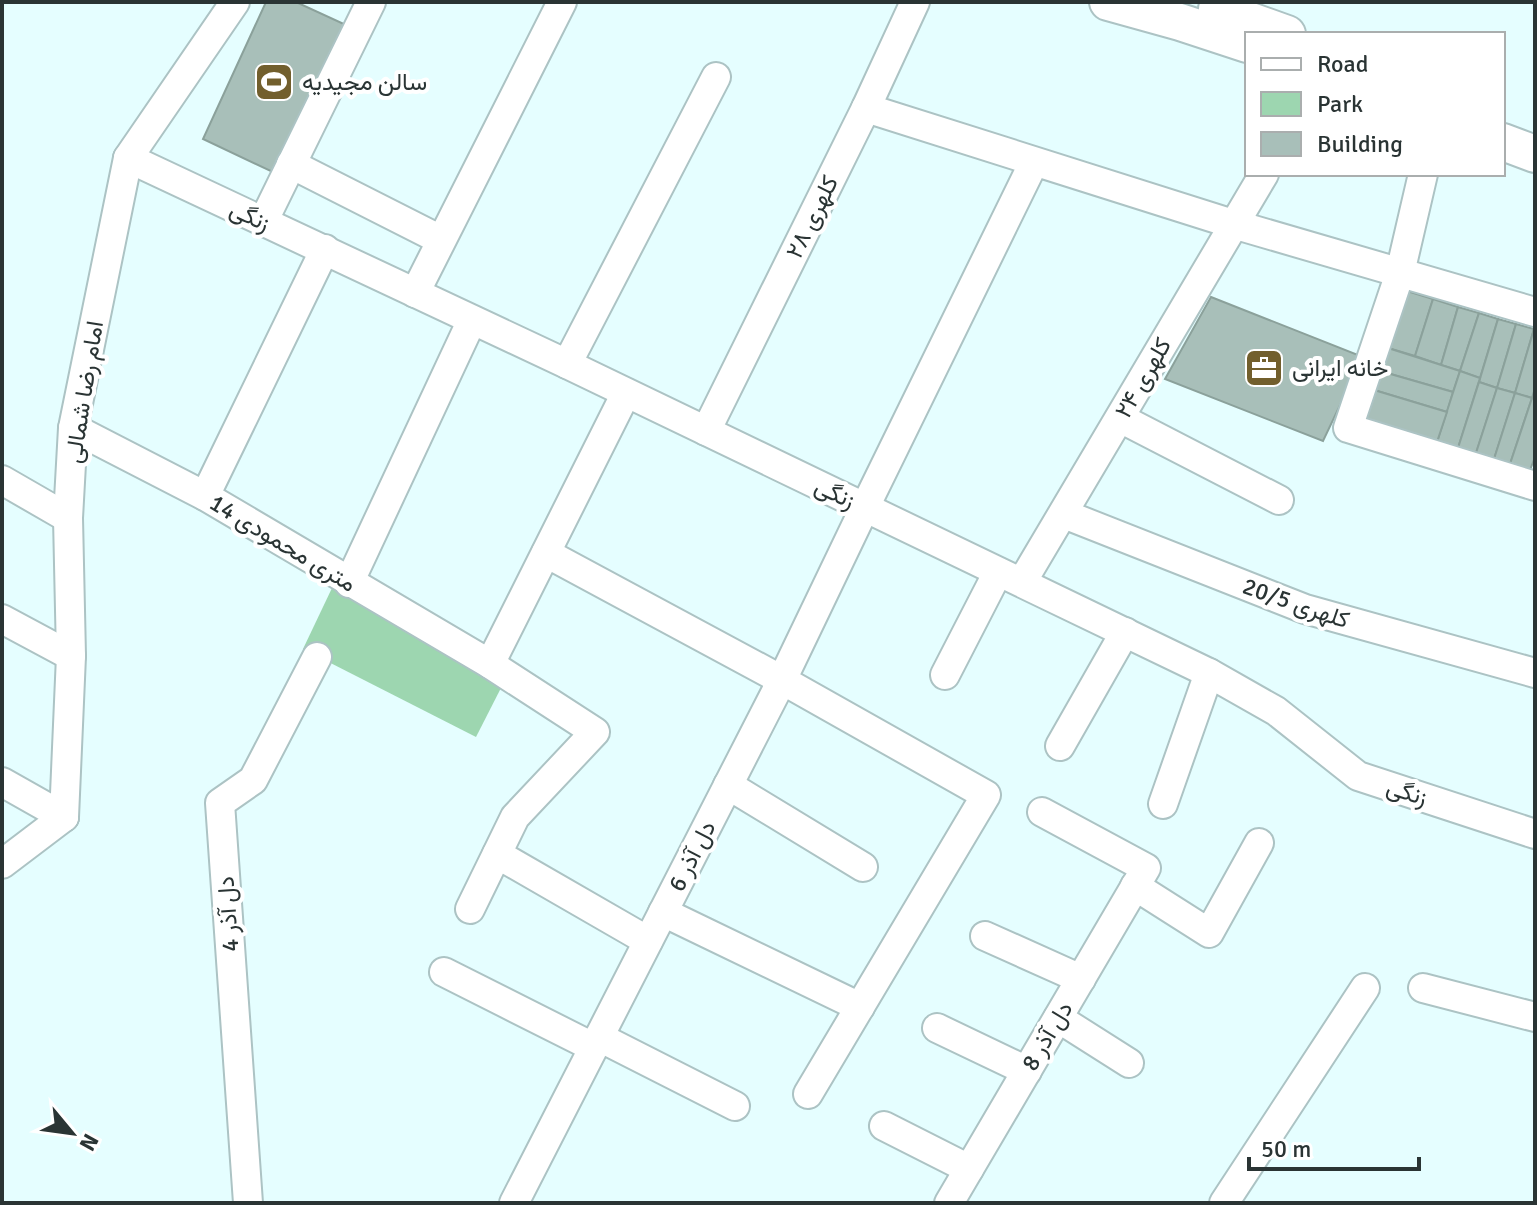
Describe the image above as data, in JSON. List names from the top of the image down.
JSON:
{
  "streets": {
    "street": [
      "زنگی",
      "کلهری ۲۸",
      "کلهری ۲۴",
      "امام رضا شمالی",
      "14 متری محمودی",
      "کلهری 20/5",
      "دل آذر 6",
      "دل آذر 4",
      "دل آذر 8"
    ]
  },
  "crossings": [
    ["زنگی", "کلهری ۲۸"],
    ["زنگی", "کلهری ۲۴"],
    ["زنگی", "امام رضا شمالی"],
    ["زنگی", "دل آذر 6"],
    ["کلهری ۲۴", "کلهری 20/5"],
    ["امام رضا شمالی", "14 متری محمودی"]
  ],
  "places": {
    "sports": ["سالن مجیدیه"],
    "office": ["خانه ایرانی"]
  },
  "legend": ["Road", "Park", "Building"],
  "scale_bar": "50 m",
  "north": "bottom right"
}
